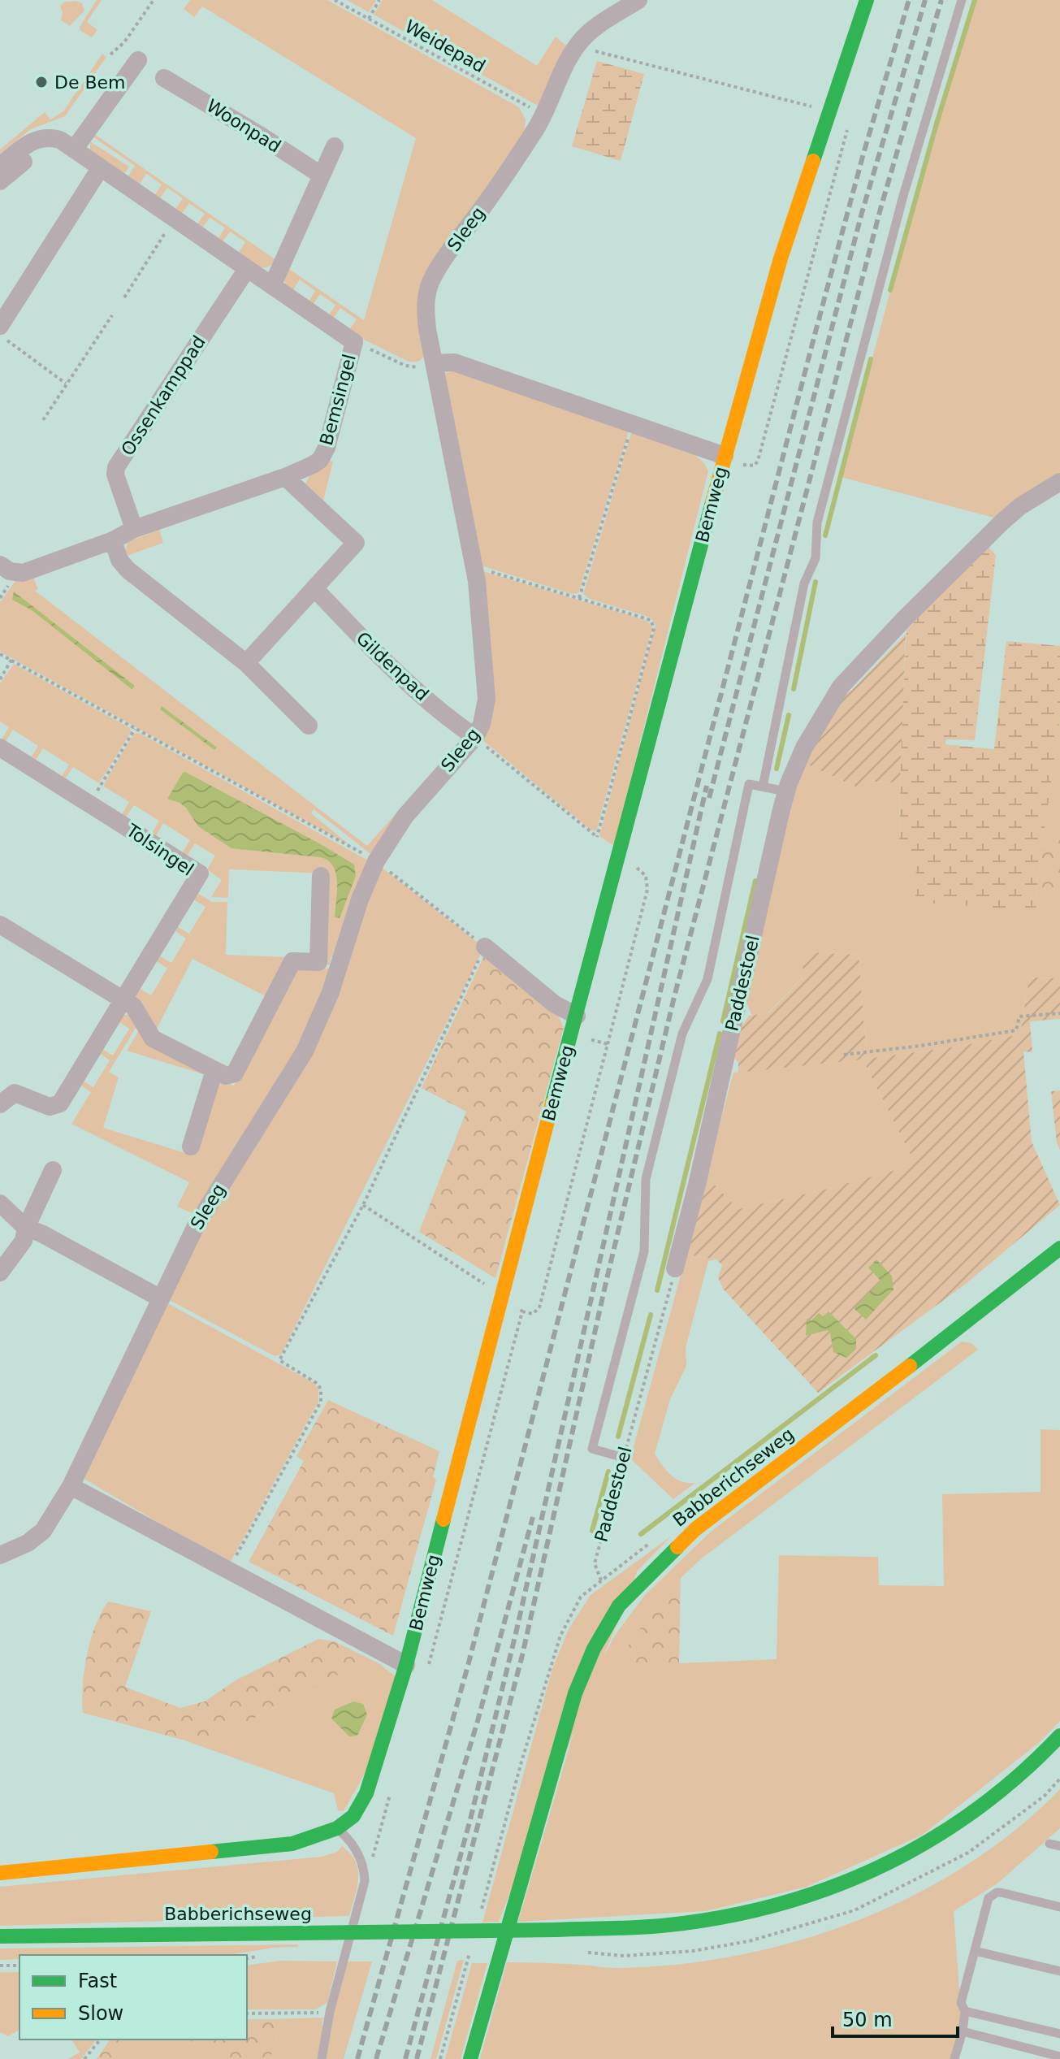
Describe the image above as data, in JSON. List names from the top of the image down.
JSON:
{
  "streets": {
    "street": [
      "Woonpad",
      "Sleeg",
      "Ossenkamppad",
      "Bemsingel",
      "Bemweg",
      "Gildenpad",
      "Tolsingel",
      "Paddestoel",
      "Babberichseweg"
    ],
    "path": ["Weidepad"]
  },
  "crossings": [
    ["Weidepad", "Sleeg"],
    ["Sleeg", "Gildenpad"],
    ["Ossenkamppad", "Bemsingel"]
  ],
  "places": ["De Bem"],
  "legend": ["Fast", "Slow"],
  "scale_bar": "50 m"
}
